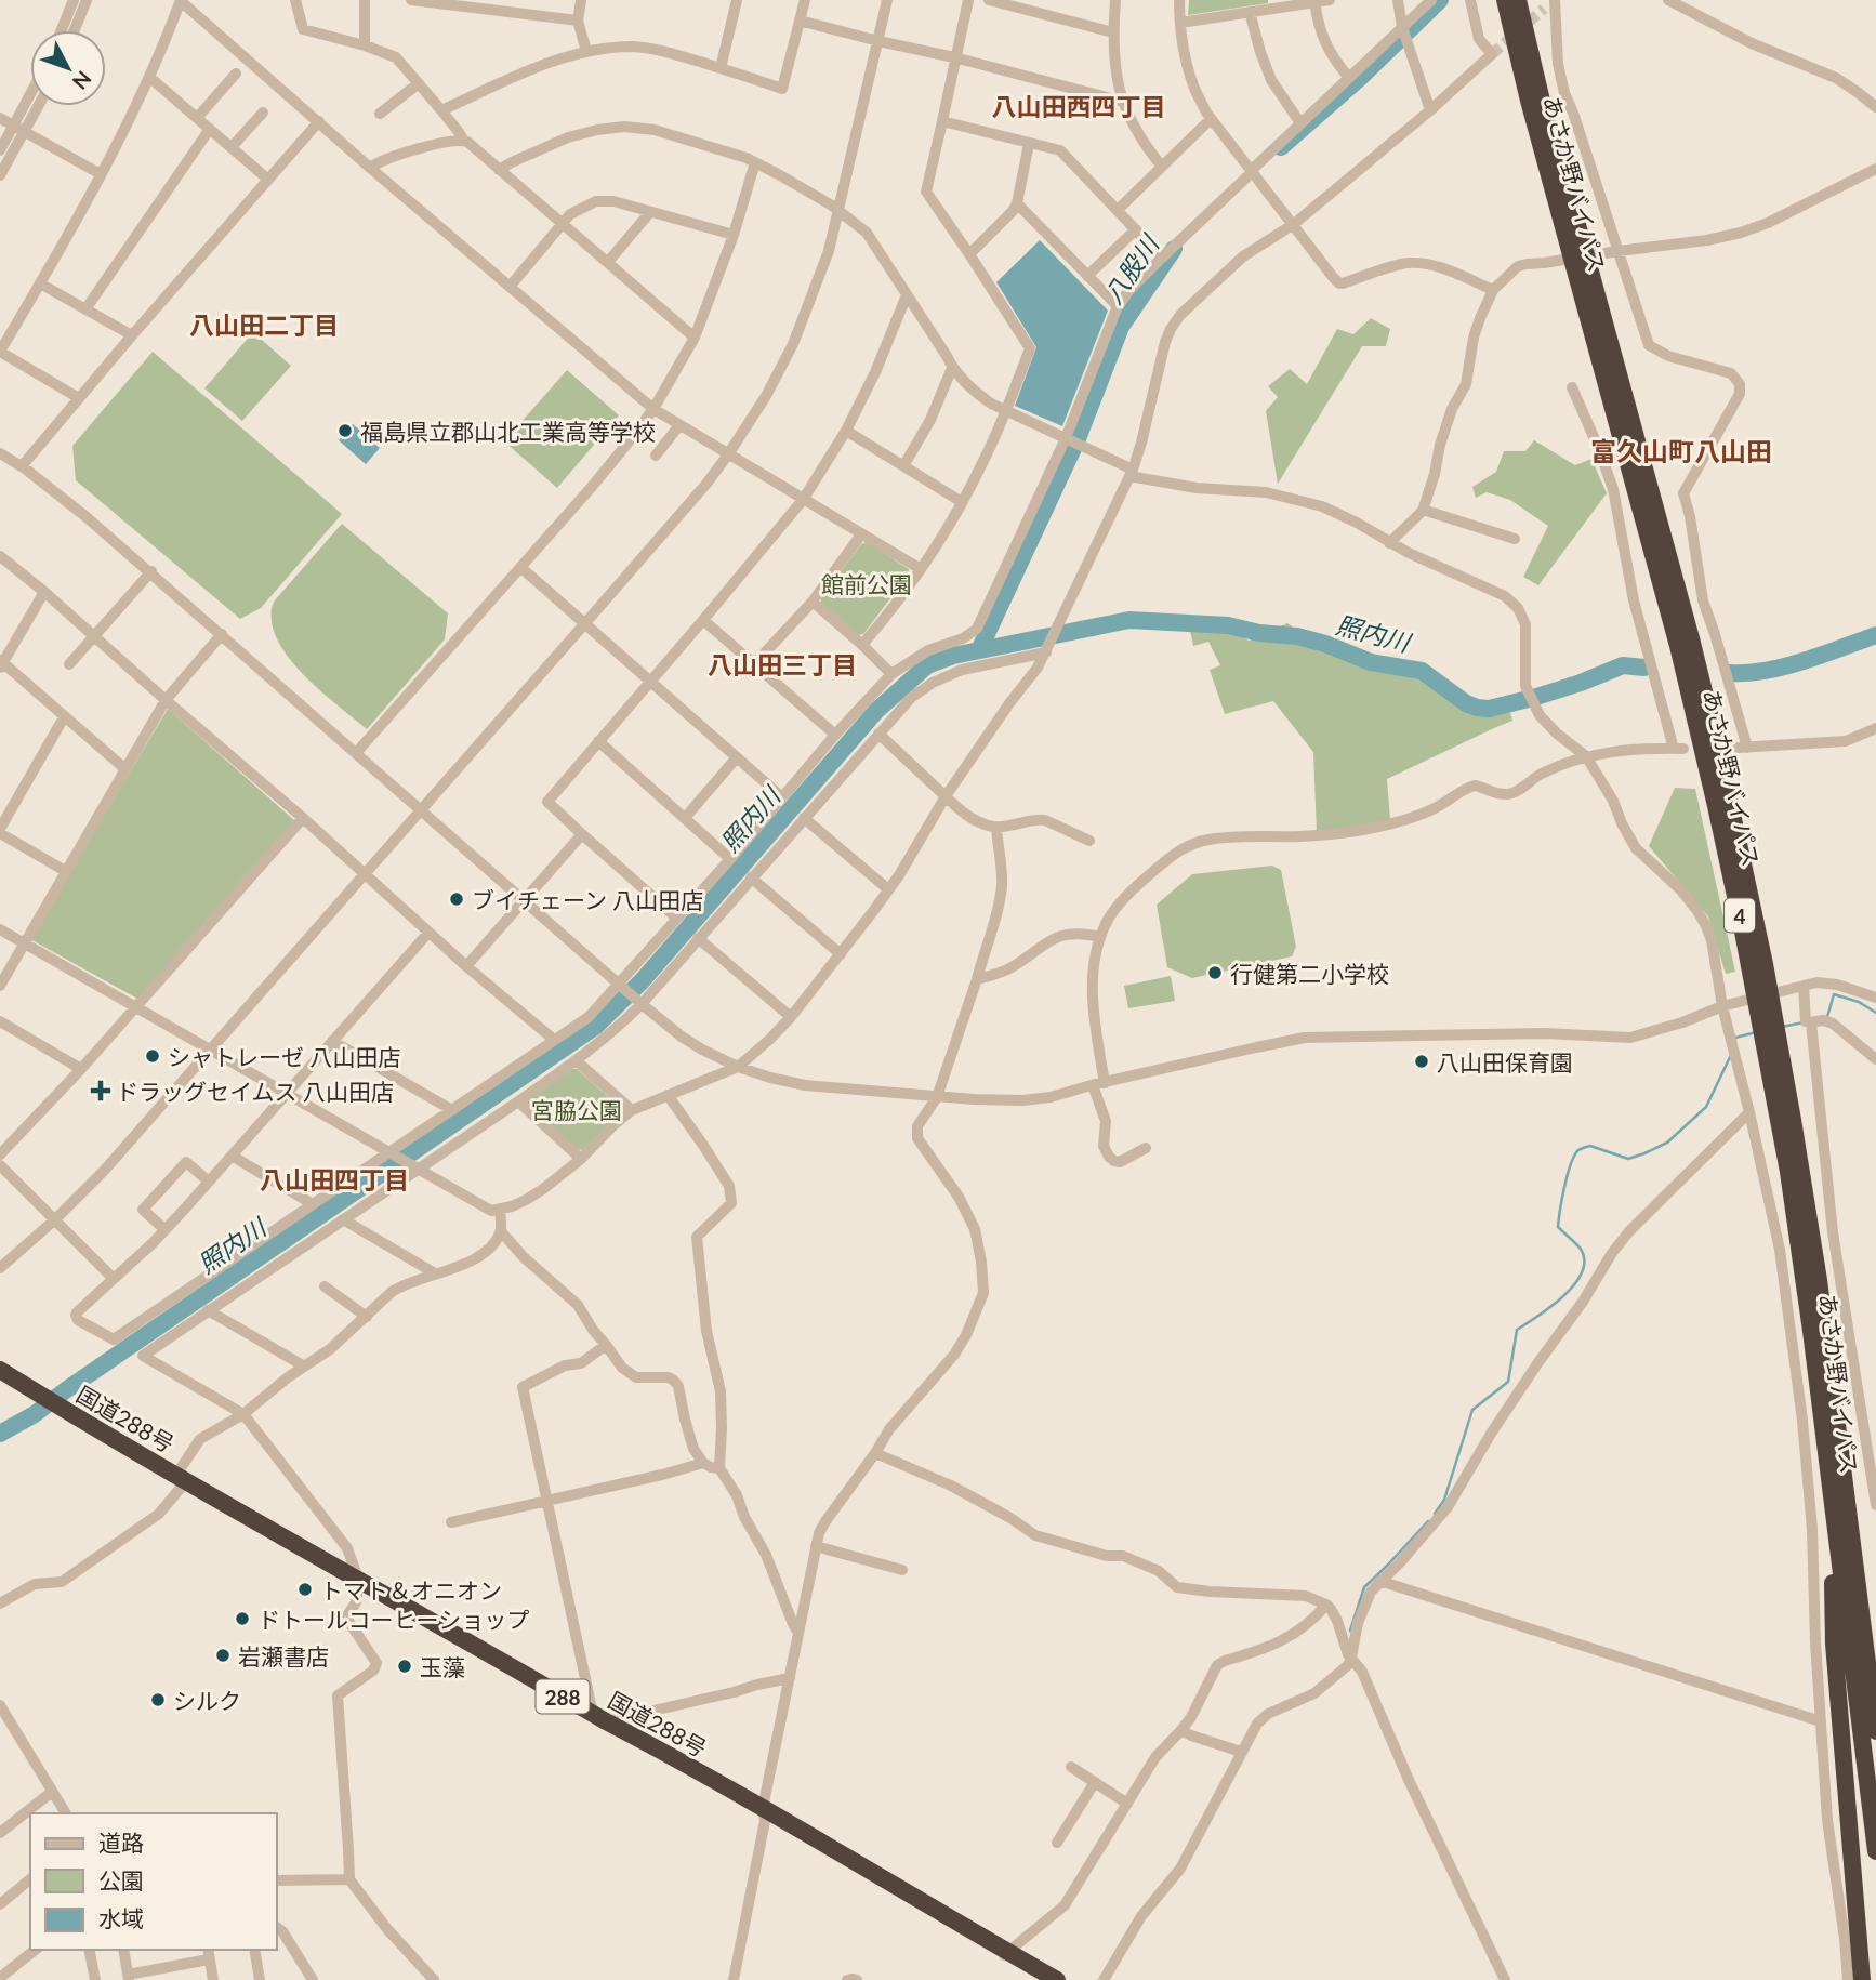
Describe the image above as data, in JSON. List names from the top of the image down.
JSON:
{
  "streets": {
    "highway": [
      "あさか野バイパス",
      "4",
      "国道288号",
      "288"
    ]
  },
  "districts": [
    "八山田西四丁目",
    "八山田二丁目",
    "富久山町八山田",
    "八山田三丁目",
    "八山田四丁目"
  ],
  "water": ["八股川", "照内川"],
  "parks": ["館前公園", "宮脇公園"],
  "places": {
    "other": [
      "福島県立郡山北工業高等学校",
      "ブイチェーン 八山田店",
      "行健第二小学校",
      "シャトレーゼ 八山田店",
      "八山田保育園",
      "トマト＆オニオン",
      "ドトールコーヒーショップ",
      "岩瀬書店",
      "玉藻",
      "シルク"
    ],
    "health": ["ドラッグセイムス 八山田店"]
  },
  "legend": ["道路", "公園", "水域"],
  "north": "bottom right"
}
